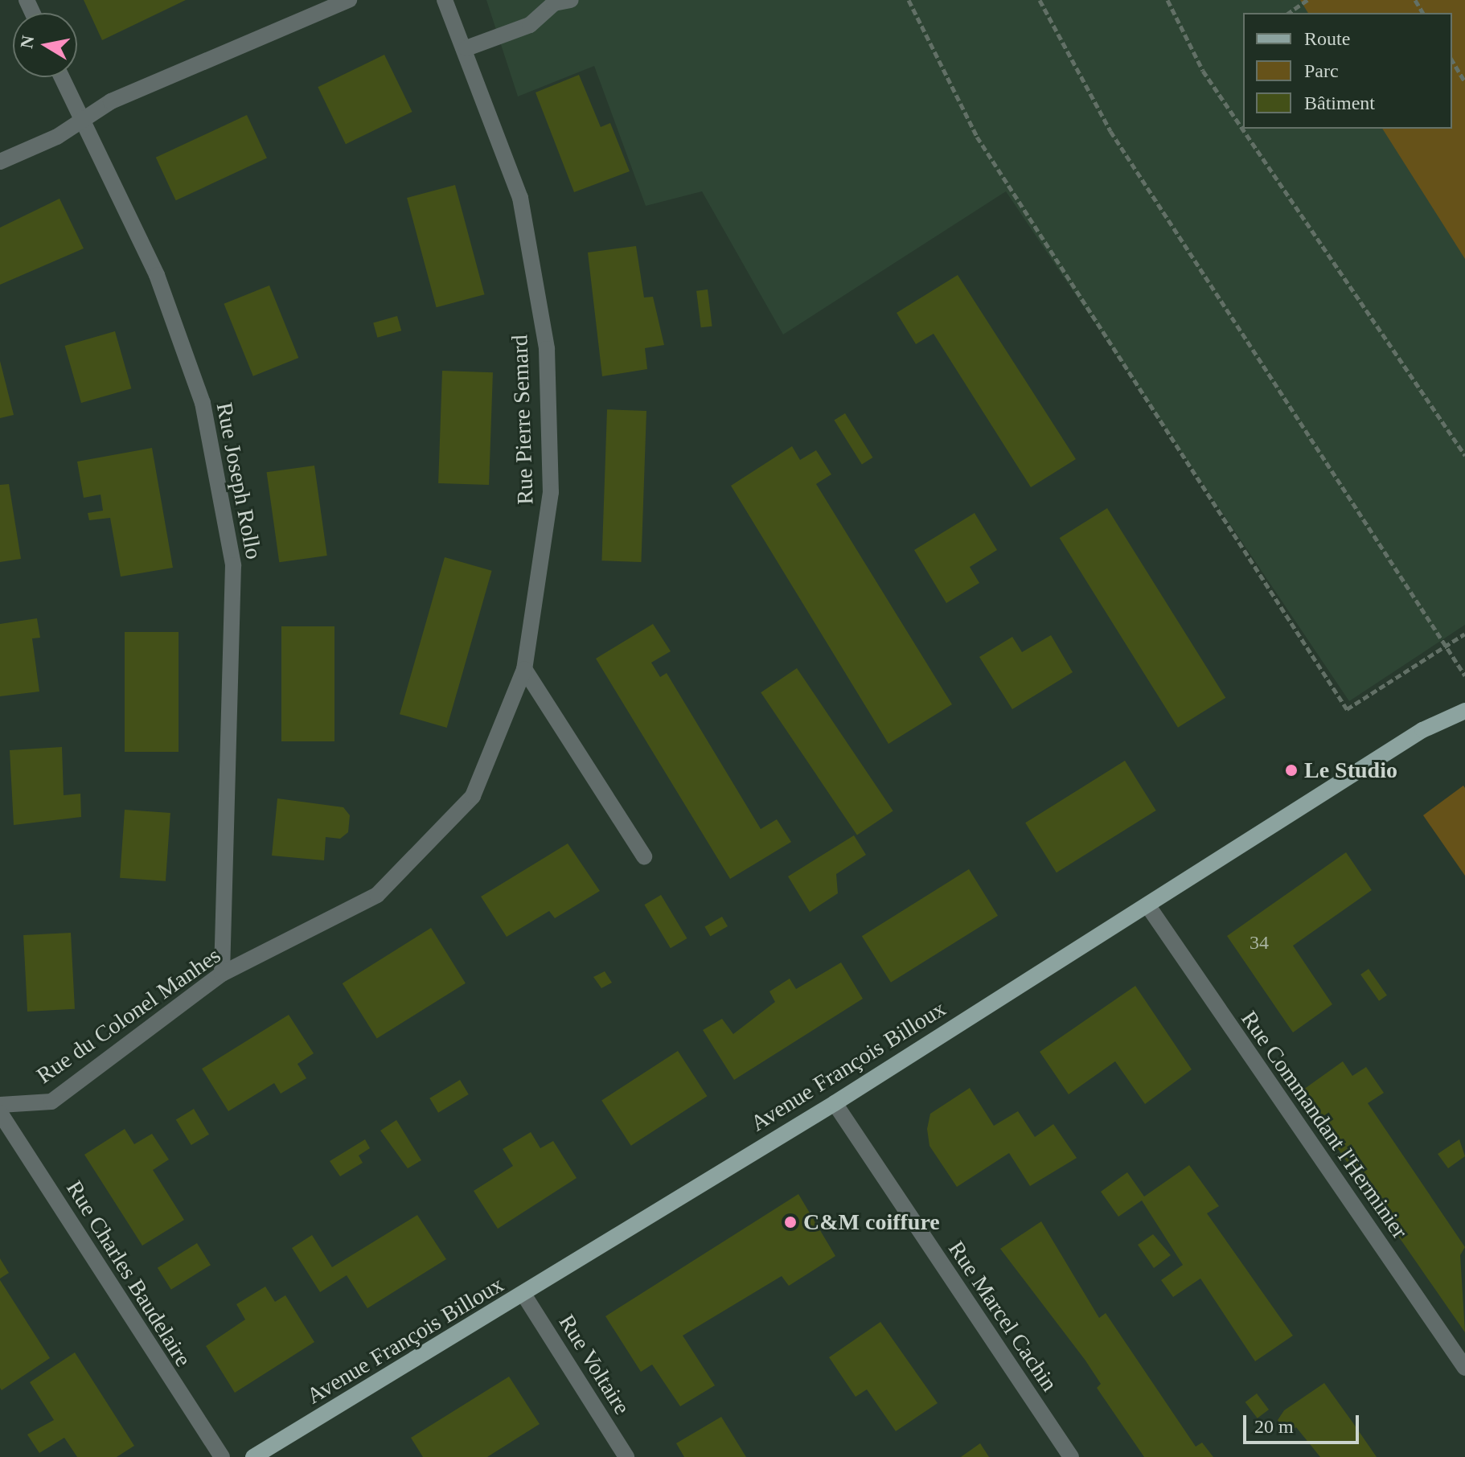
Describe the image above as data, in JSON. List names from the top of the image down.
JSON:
{
  "streets": {
    "main road": ["Avenue François Billoux"],
    "street": [
      "Rue Pierre Semard",
      "Rue Joseph Rollo",
      "Rue du Colonel Manhes",
      "Rue Commandant l'Herminier",
      "Rue Charles Baudelaire",
      "Rue Marcel Cachin",
      "Rue Voltaire"
    ]
  },
  "crossings": [
    ["Rue Pierre Semard", "Rue du Colonel Manhes"],
    ["Rue Joseph Rollo", "Rue du Colonel Manhes"],
    ["Avenue François Billoux", "Rue Commandant l'Herminier"],
    ["Avenue François Billoux", "Rue Marcel Cachin"],
    ["Avenue François Billoux", "Rue Voltaire"]
  ],
  "places": ["Le Studio", "C&M coiffure"],
  "house_numbers": ["34"],
  "legend": ["Route", "Parc", "Bâtiment"],
  "scale_bar": "20 m",
  "north": "left"
}
